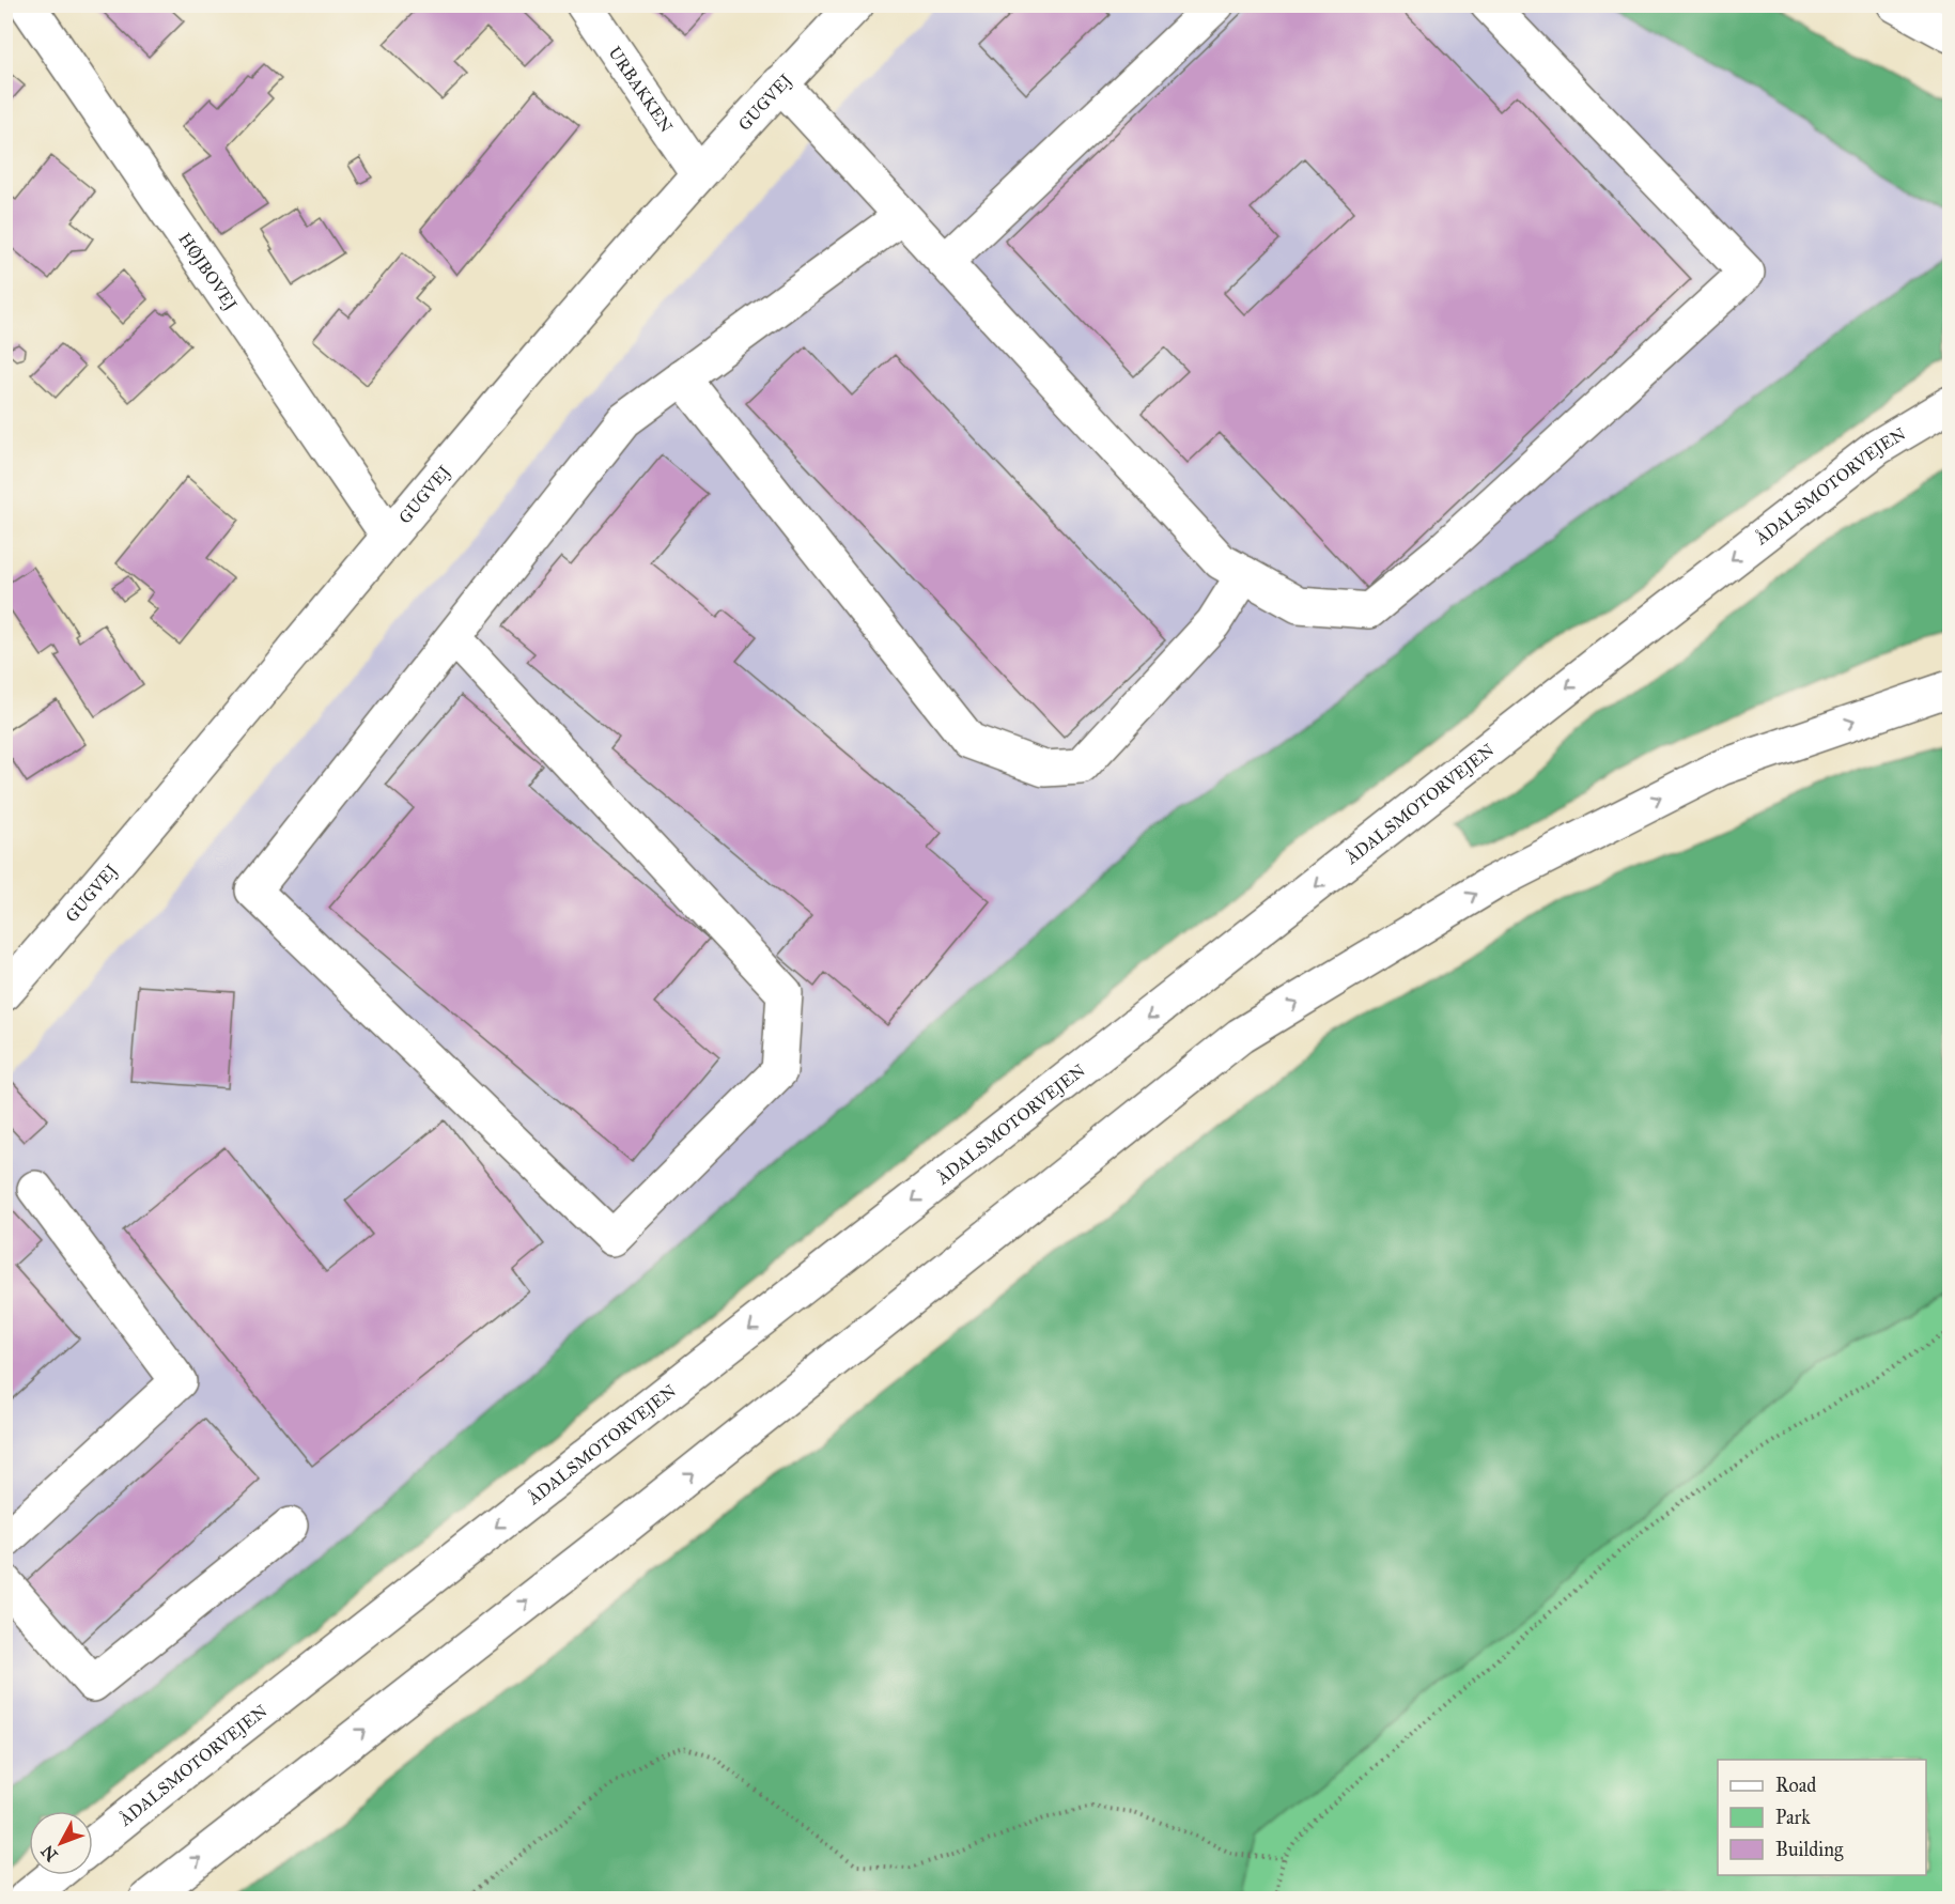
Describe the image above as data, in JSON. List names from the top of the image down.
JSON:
{
  "streets": {
    "main road": [
      "URBAKKEN",
      "GUGVEJ",
      "HØJBOVEJ",
      "ÅDALSMOTORVEJEN"
    ]
  },
  "crossings": [
    ["URBAKKEN", "GUGVEJ"],
    ["GUGVEJ", "HØJBOVEJ"]
  ],
  "legend": ["Road", "Park", "Building"],
  "north": "bottom left"
}
